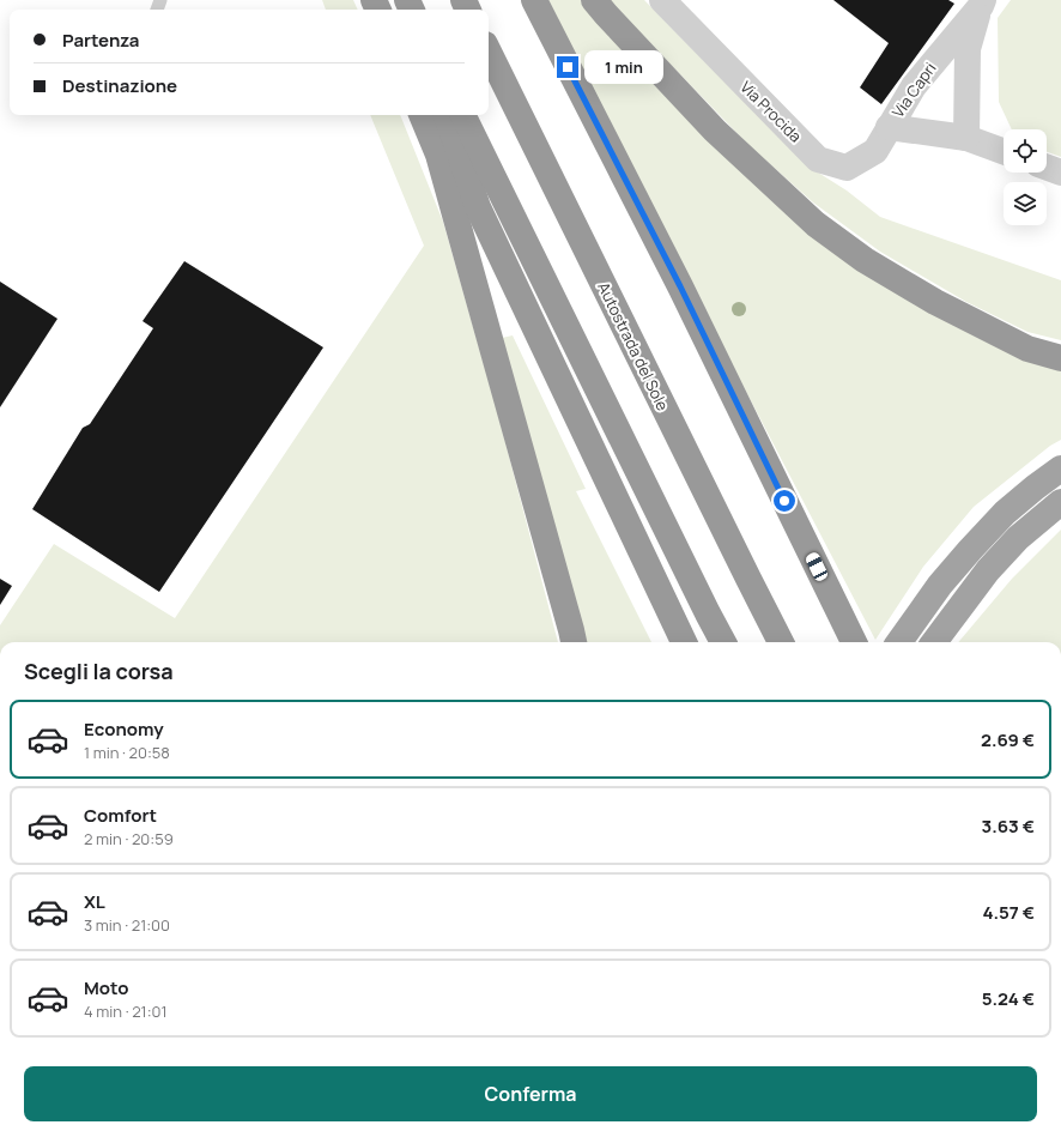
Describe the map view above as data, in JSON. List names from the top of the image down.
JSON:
{
  "streets": {
    "highway": ["Autostrada del Sole"],
    "street": ["Via Capri", "Via Procida"]
  },
  "crossings": [
    ["Via Capri", "Via Procida"]
  ],
  "page": {
    "banner": ["Partenza", "Destinazione"],
    "bubble": "1 min",
    "heading": "Scegli la corsa",
    "list": [
      {
        "name": "Economy",
        "note": "1 min · 20:58",
        "value": "2.69 €"
      },
      {
        "name": "Comfort",
        "note": "2 min · 20:59",
        "value": "3.63 €"
      },
      {
        "name": "XL",
        "note": "3 min · 21:00",
        "value": "4.57 €"
      },
      {
        "name": "Moto",
        "note": "4 min · 21:01",
        "value": "5.24 €"
      }
    ],
    "buttons": "Conferma"
  }
}
